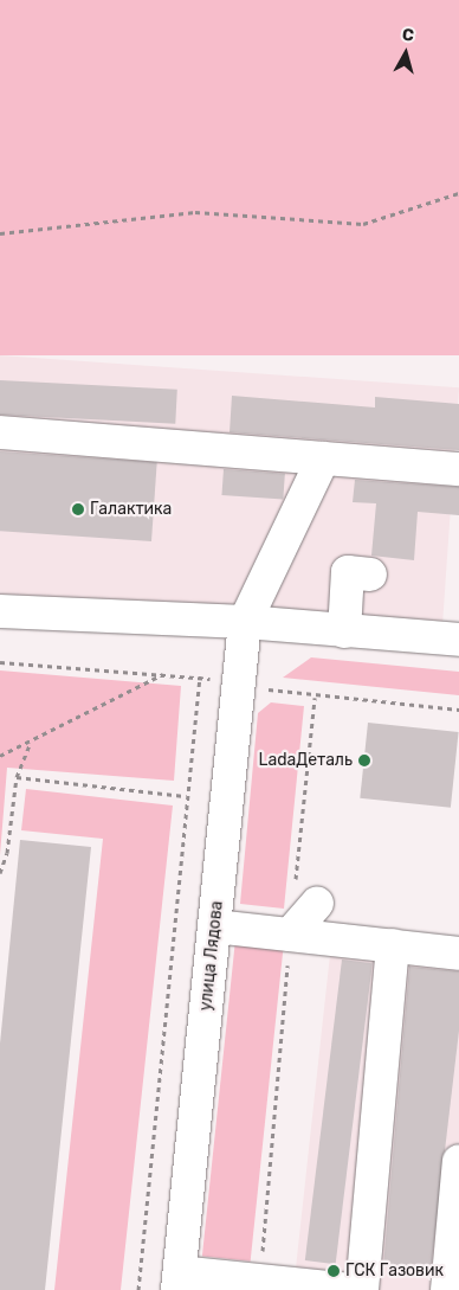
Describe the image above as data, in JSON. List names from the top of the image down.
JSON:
{
  "streets": {
    "street": ["улица Лядова"]
  },
  "places": ["Галактика", "LadaДеталь", "ГСК Газовик"],
  "north": "top"
}
